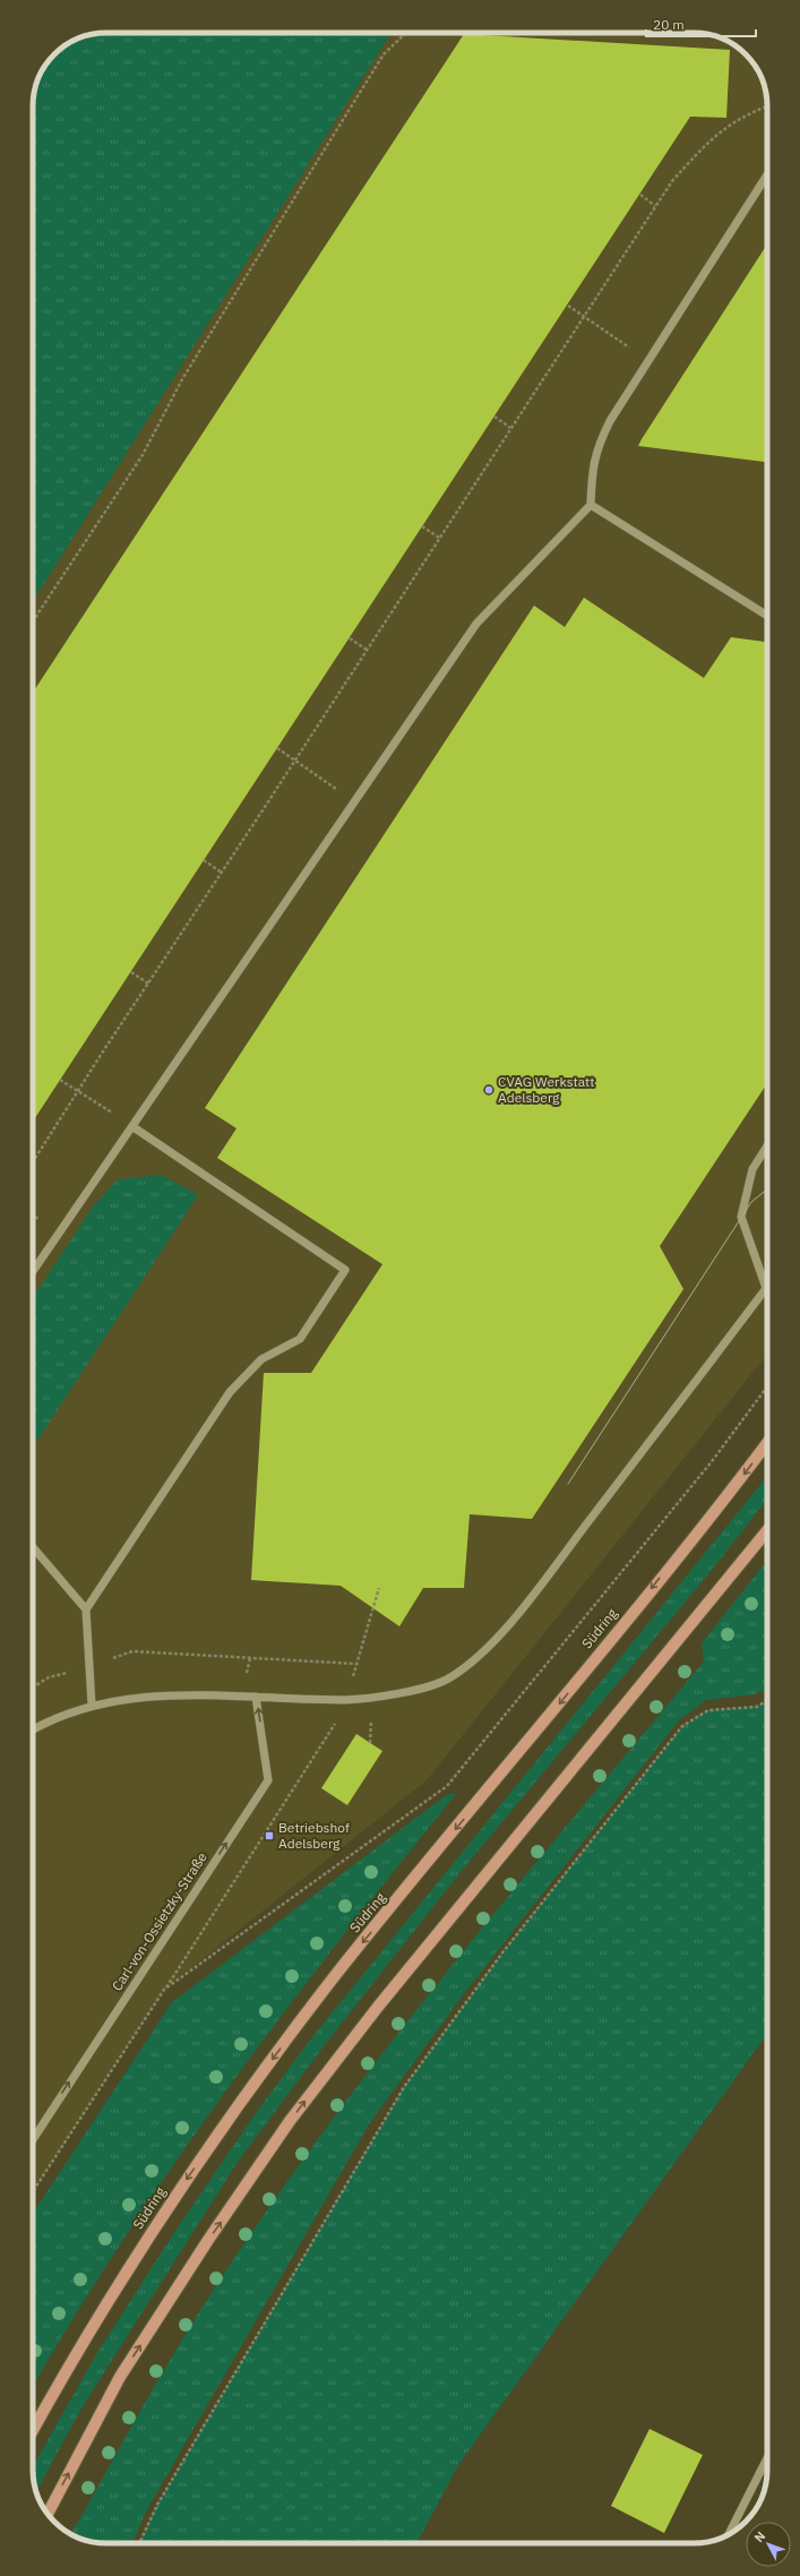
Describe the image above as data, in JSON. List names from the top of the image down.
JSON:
{
  "streets": {
    "main road": ["Südring"],
    "street": ["Carl-von-Ossietzky-Straße"]
  },
  "one_way": ["Carl-von-Ossietzky-Straße"],
  "places": {
    "other": ["CVAG Werkstatt Adelsberg"],
    "transit": ["Betriebshof Adelsberg"]
  },
  "scale_bar": "20 m",
  "north": "top left"
}
